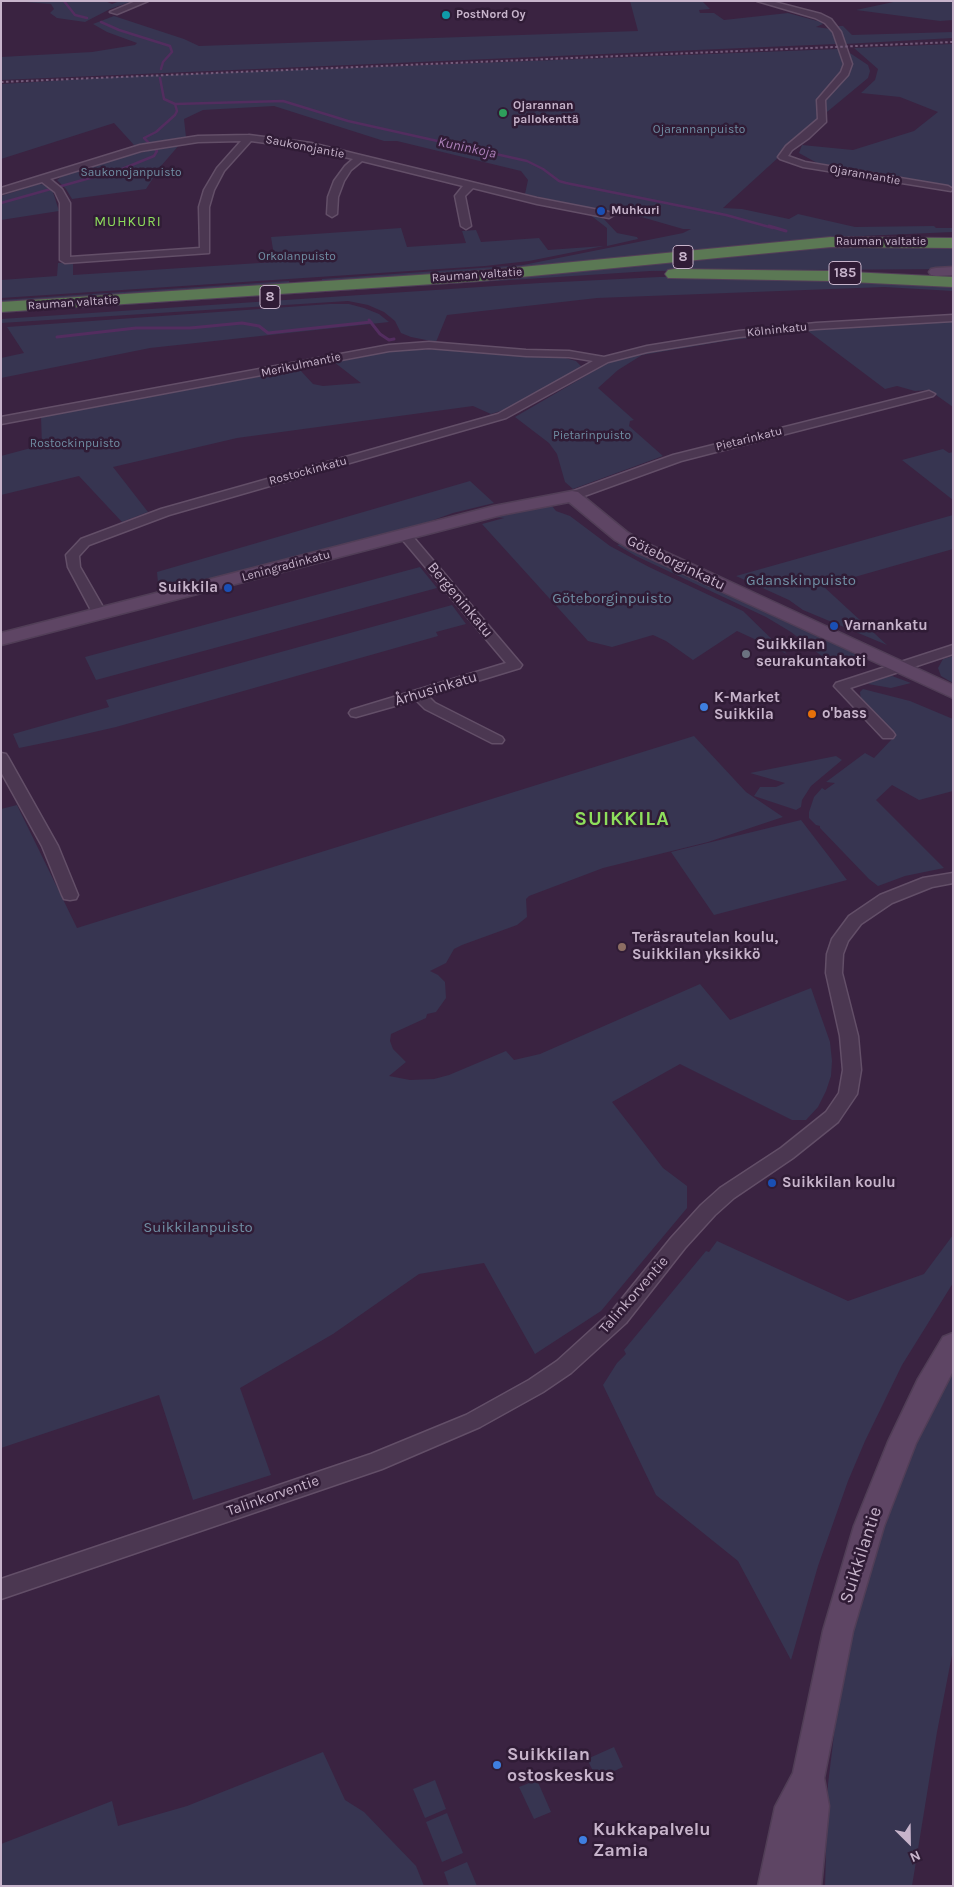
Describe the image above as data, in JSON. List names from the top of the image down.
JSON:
{
  "streets": {
    "highway": ["Rauman valtatie", "8", "185"],
    "street": [
      "Saukonojantie",
      "Ojarannantie",
      "Kölninkatu",
      "Merikulmantie",
      "Pietarinkatu",
      "Rostockinkatu",
      "Göteborginkatu",
      "Leningradinkatu",
      "Bergeninkatu",
      "Århusinkatu",
      "Talinkorventie",
      "Suikkilantie"
    ]
  },
  "crossings": [
    ["Rauman valtatie", "185"],
    ["Kölninkatu", "Merikulmantie"],
    ["Kölninkatu", "Rostockinkatu"],
    ["Merikulmantie", "Rostockinkatu"],
    ["Pietarinkatu", "Göteborginkatu"],
    ["Pietarinkatu", "Leningradinkatu"],
    ["Rostockinkatu", "Leningradinkatu"],
    ["Göteborginkatu", "Leningradinkatu"],
    ["Leningradinkatu", "Bergeninkatu"],
    ["Bergeninkatu", "Århusinkatu"]
  ],
  "districts": ["MUHKURI", "SUIKKILA"],
  "water": ["Kuninkoja"],
  "parks": [
    "Ojarannanpuisto",
    "Saukonojanpuisto",
    "Orkolanpuisto",
    "Pietarinpuisto",
    "Rostockinpuisto",
    "Gdanskinpuisto",
    "Göteborginpuisto",
    "Suikkilanpuisto"
  ],
  "places": [
    "PostNord Oy",
    "Ojarannan pallokenttä",
    "Muhkuri",
    "Suikkila",
    "Varnankatu",
    "Suikkilan seurakuntakoti",
    "K-Market Suikkila",
    "o'bass",
    "Teräsrautelan koulu, Suikkilan yksikkö",
    "Suikkilan koulu",
    "Suikkilan ostoskeskus",
    "Kukkapalvelu Zamia"
  ],
  "north": "bottom right"
}
